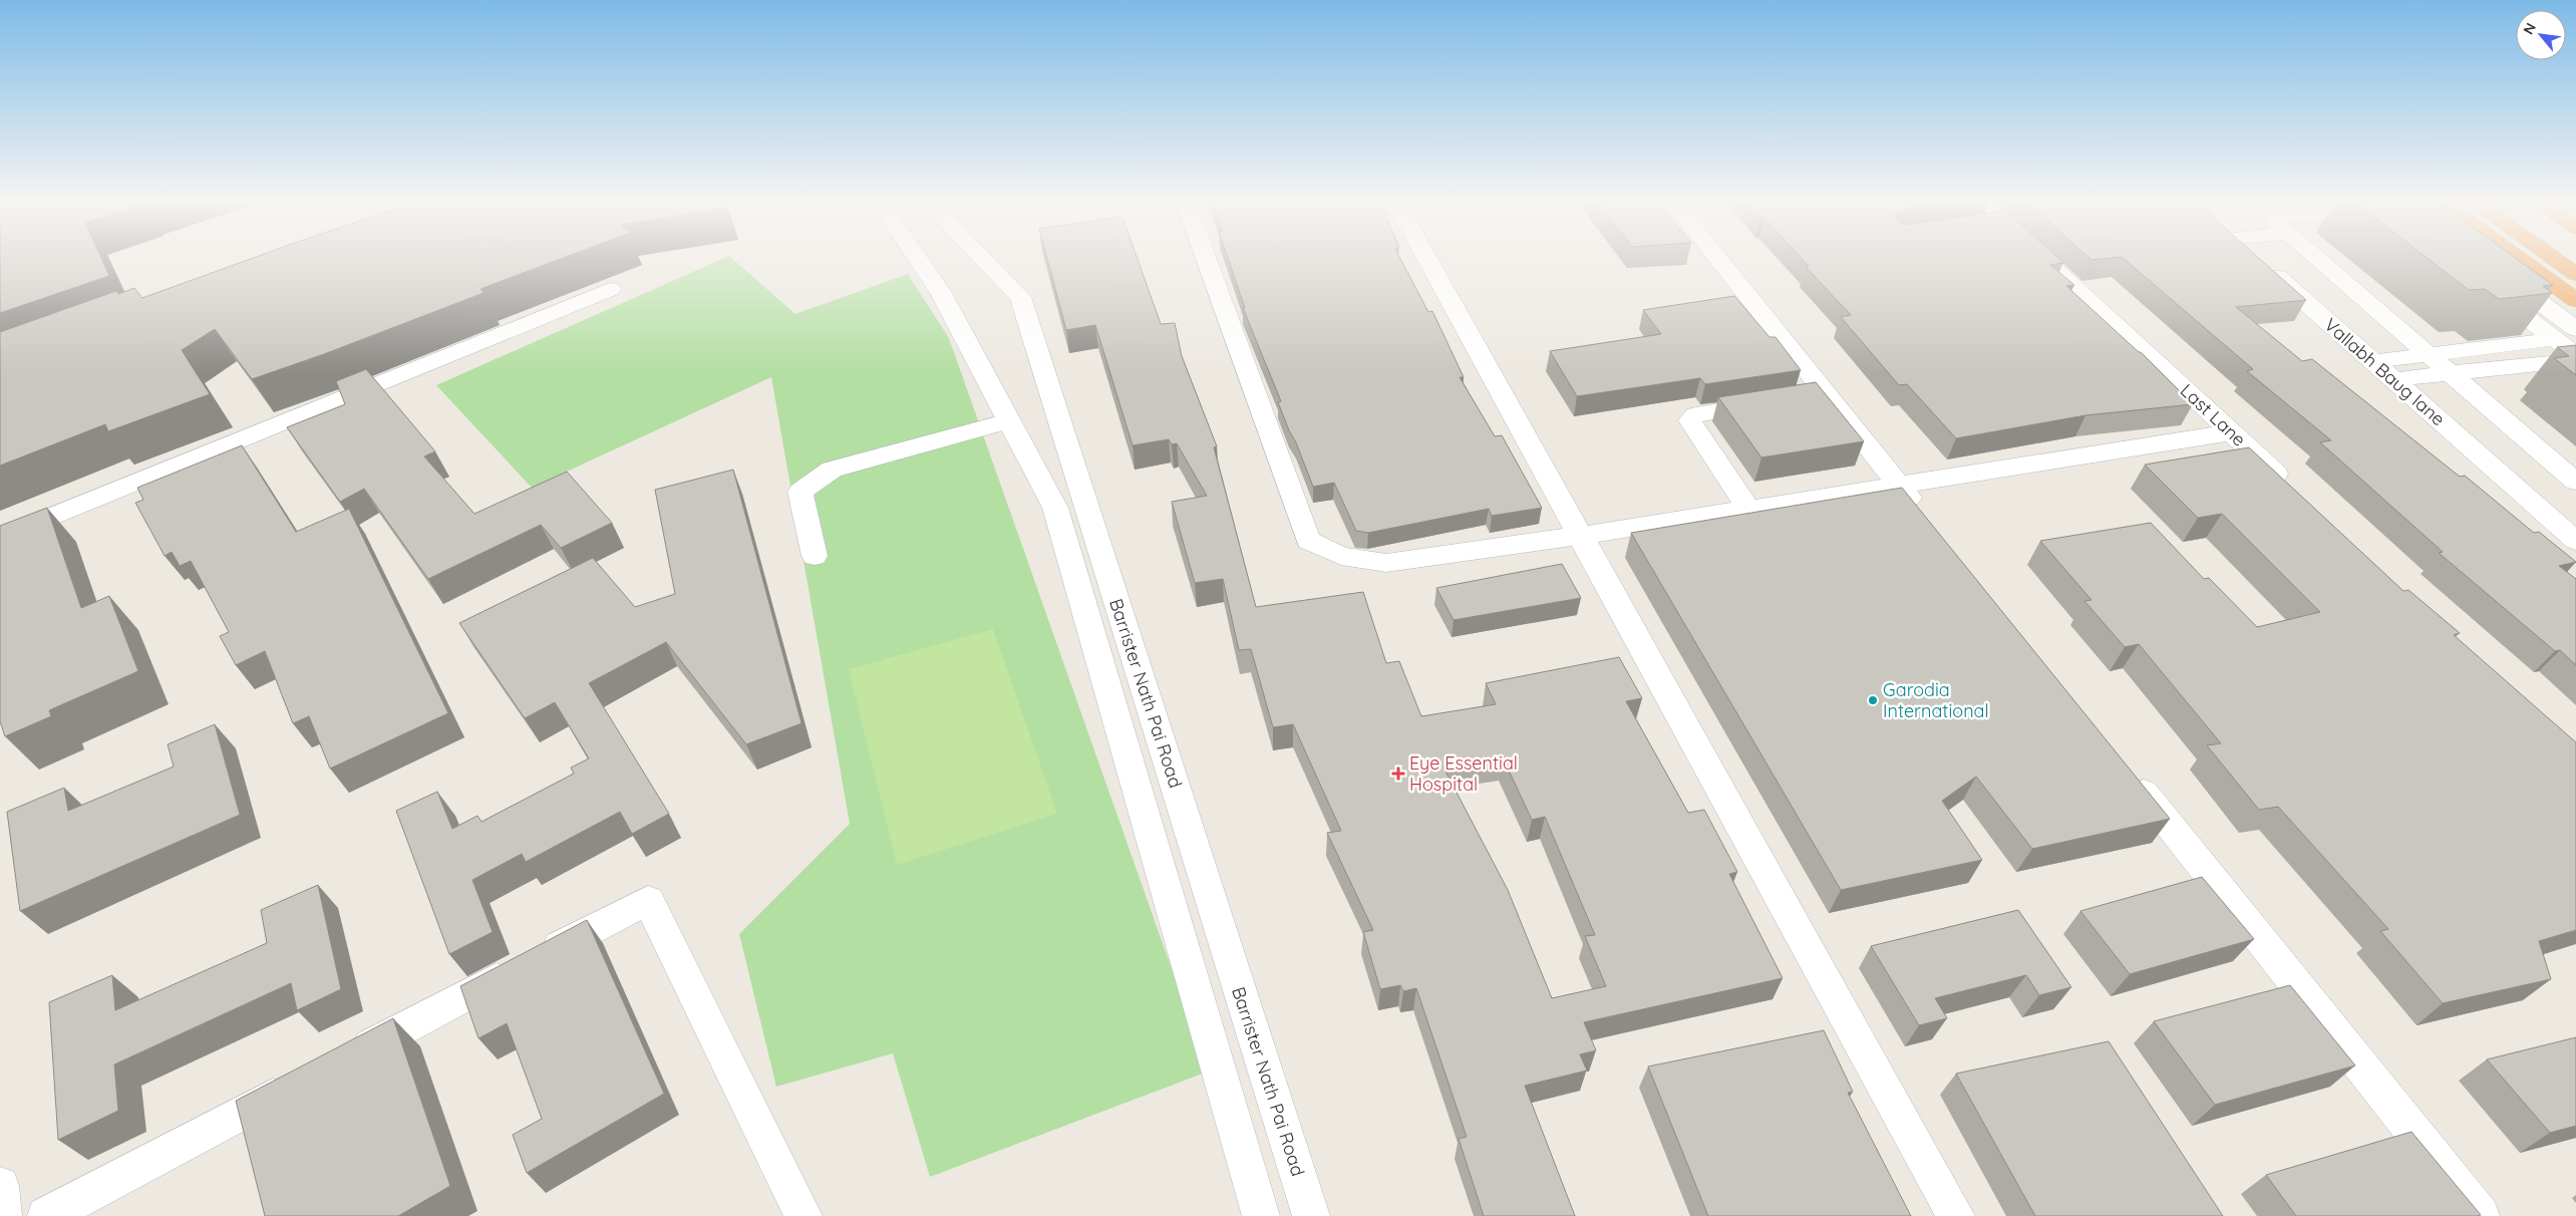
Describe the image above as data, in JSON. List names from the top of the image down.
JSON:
{
  "streets": {
    "street": ["Vallabh Baug lane", "Last Lane", "Barrister Nath Pai Road"]
  },
  "places": {
    "other": ["Garodia International"],
    "health": ["Eye Essential Hospital"]
  },
  "north": "top left"
}
